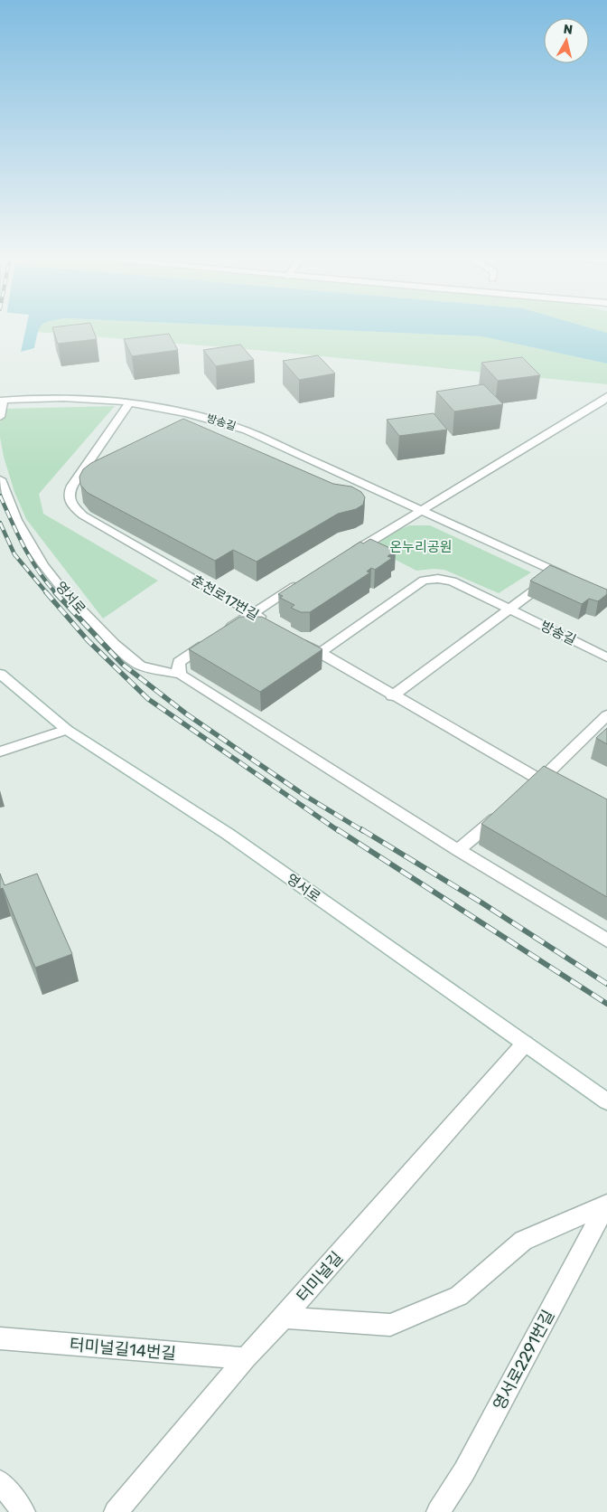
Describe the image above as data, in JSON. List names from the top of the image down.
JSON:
{
  "streets": {
    "street": [
      "방송길",
      "영서로",
      "춘천로17번길",
      "터미널길",
      "터미널길14번길",
      "영서로2291번길"
    ]
  },
  "crossings": [
    ["방송길", "춘천로17번길"],
    ["영서로", "터미널길"],
    ["터미널길", "터미널길14번길"],
    ["터미널길", "영서로2291번길"]
  ],
  "parks": ["온누리공원"],
  "north": "top"
}
